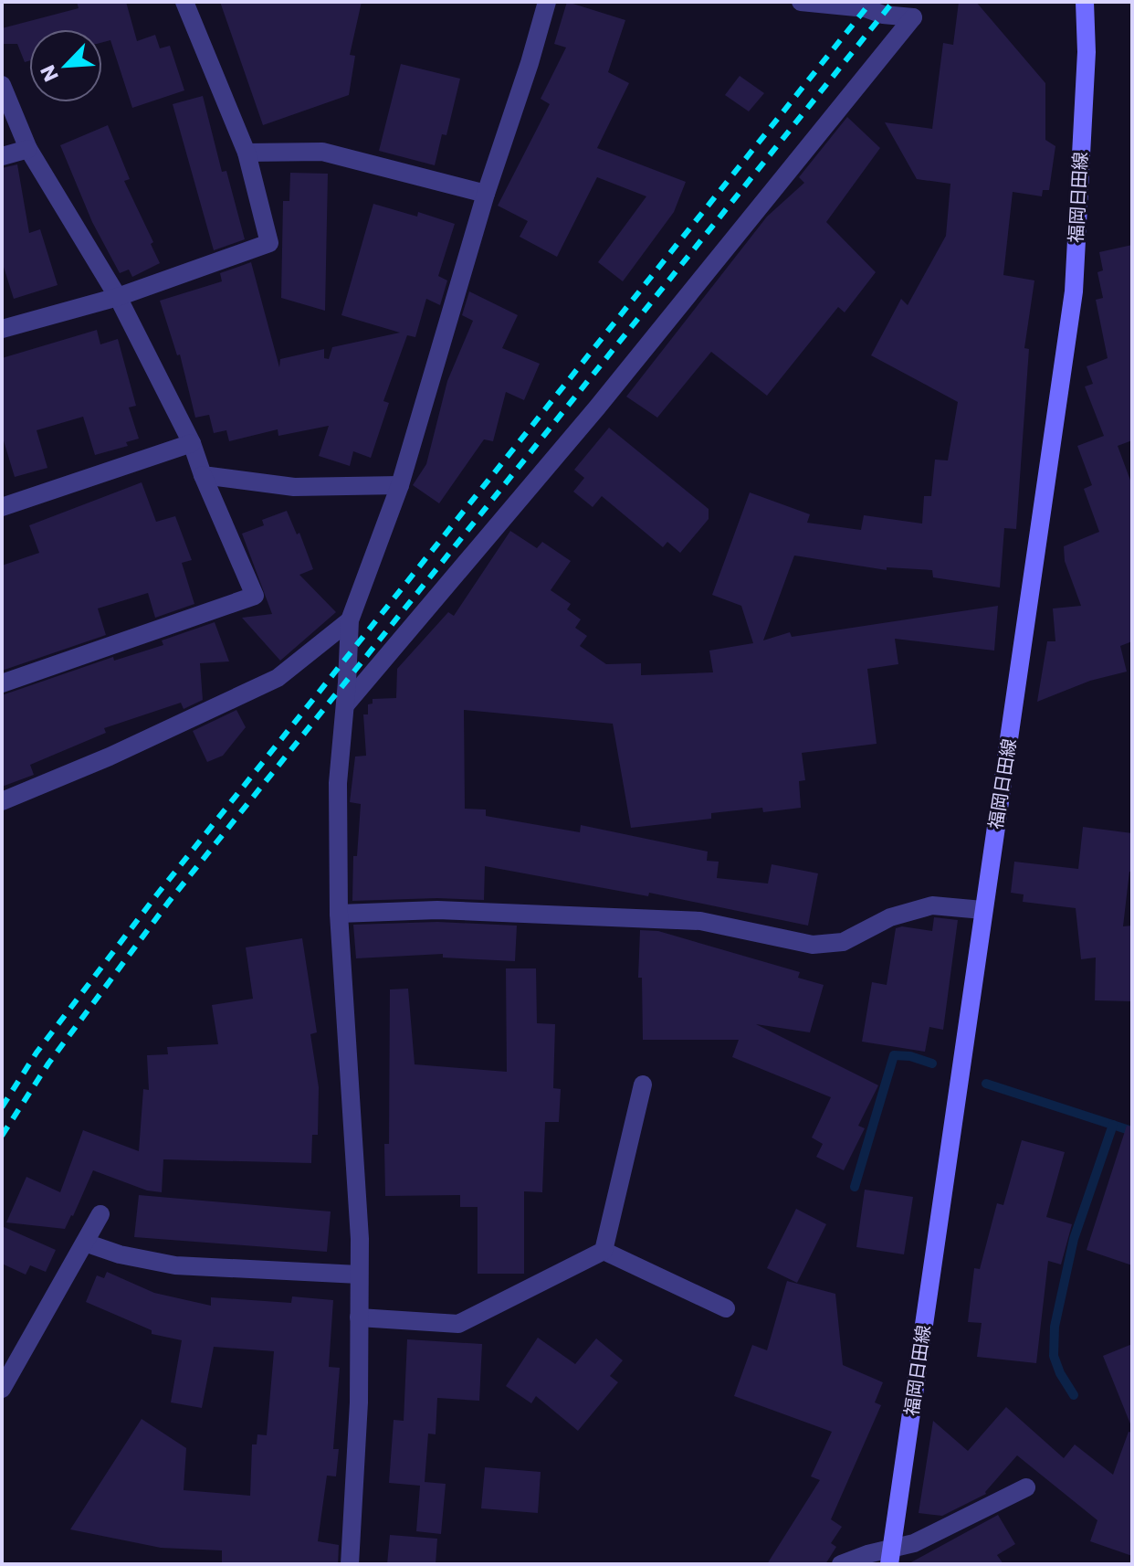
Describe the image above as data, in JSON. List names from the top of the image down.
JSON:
{
  "streets": {
    "main road": ["福岡日田線"]
  },
  "north": "bottom left"
}
